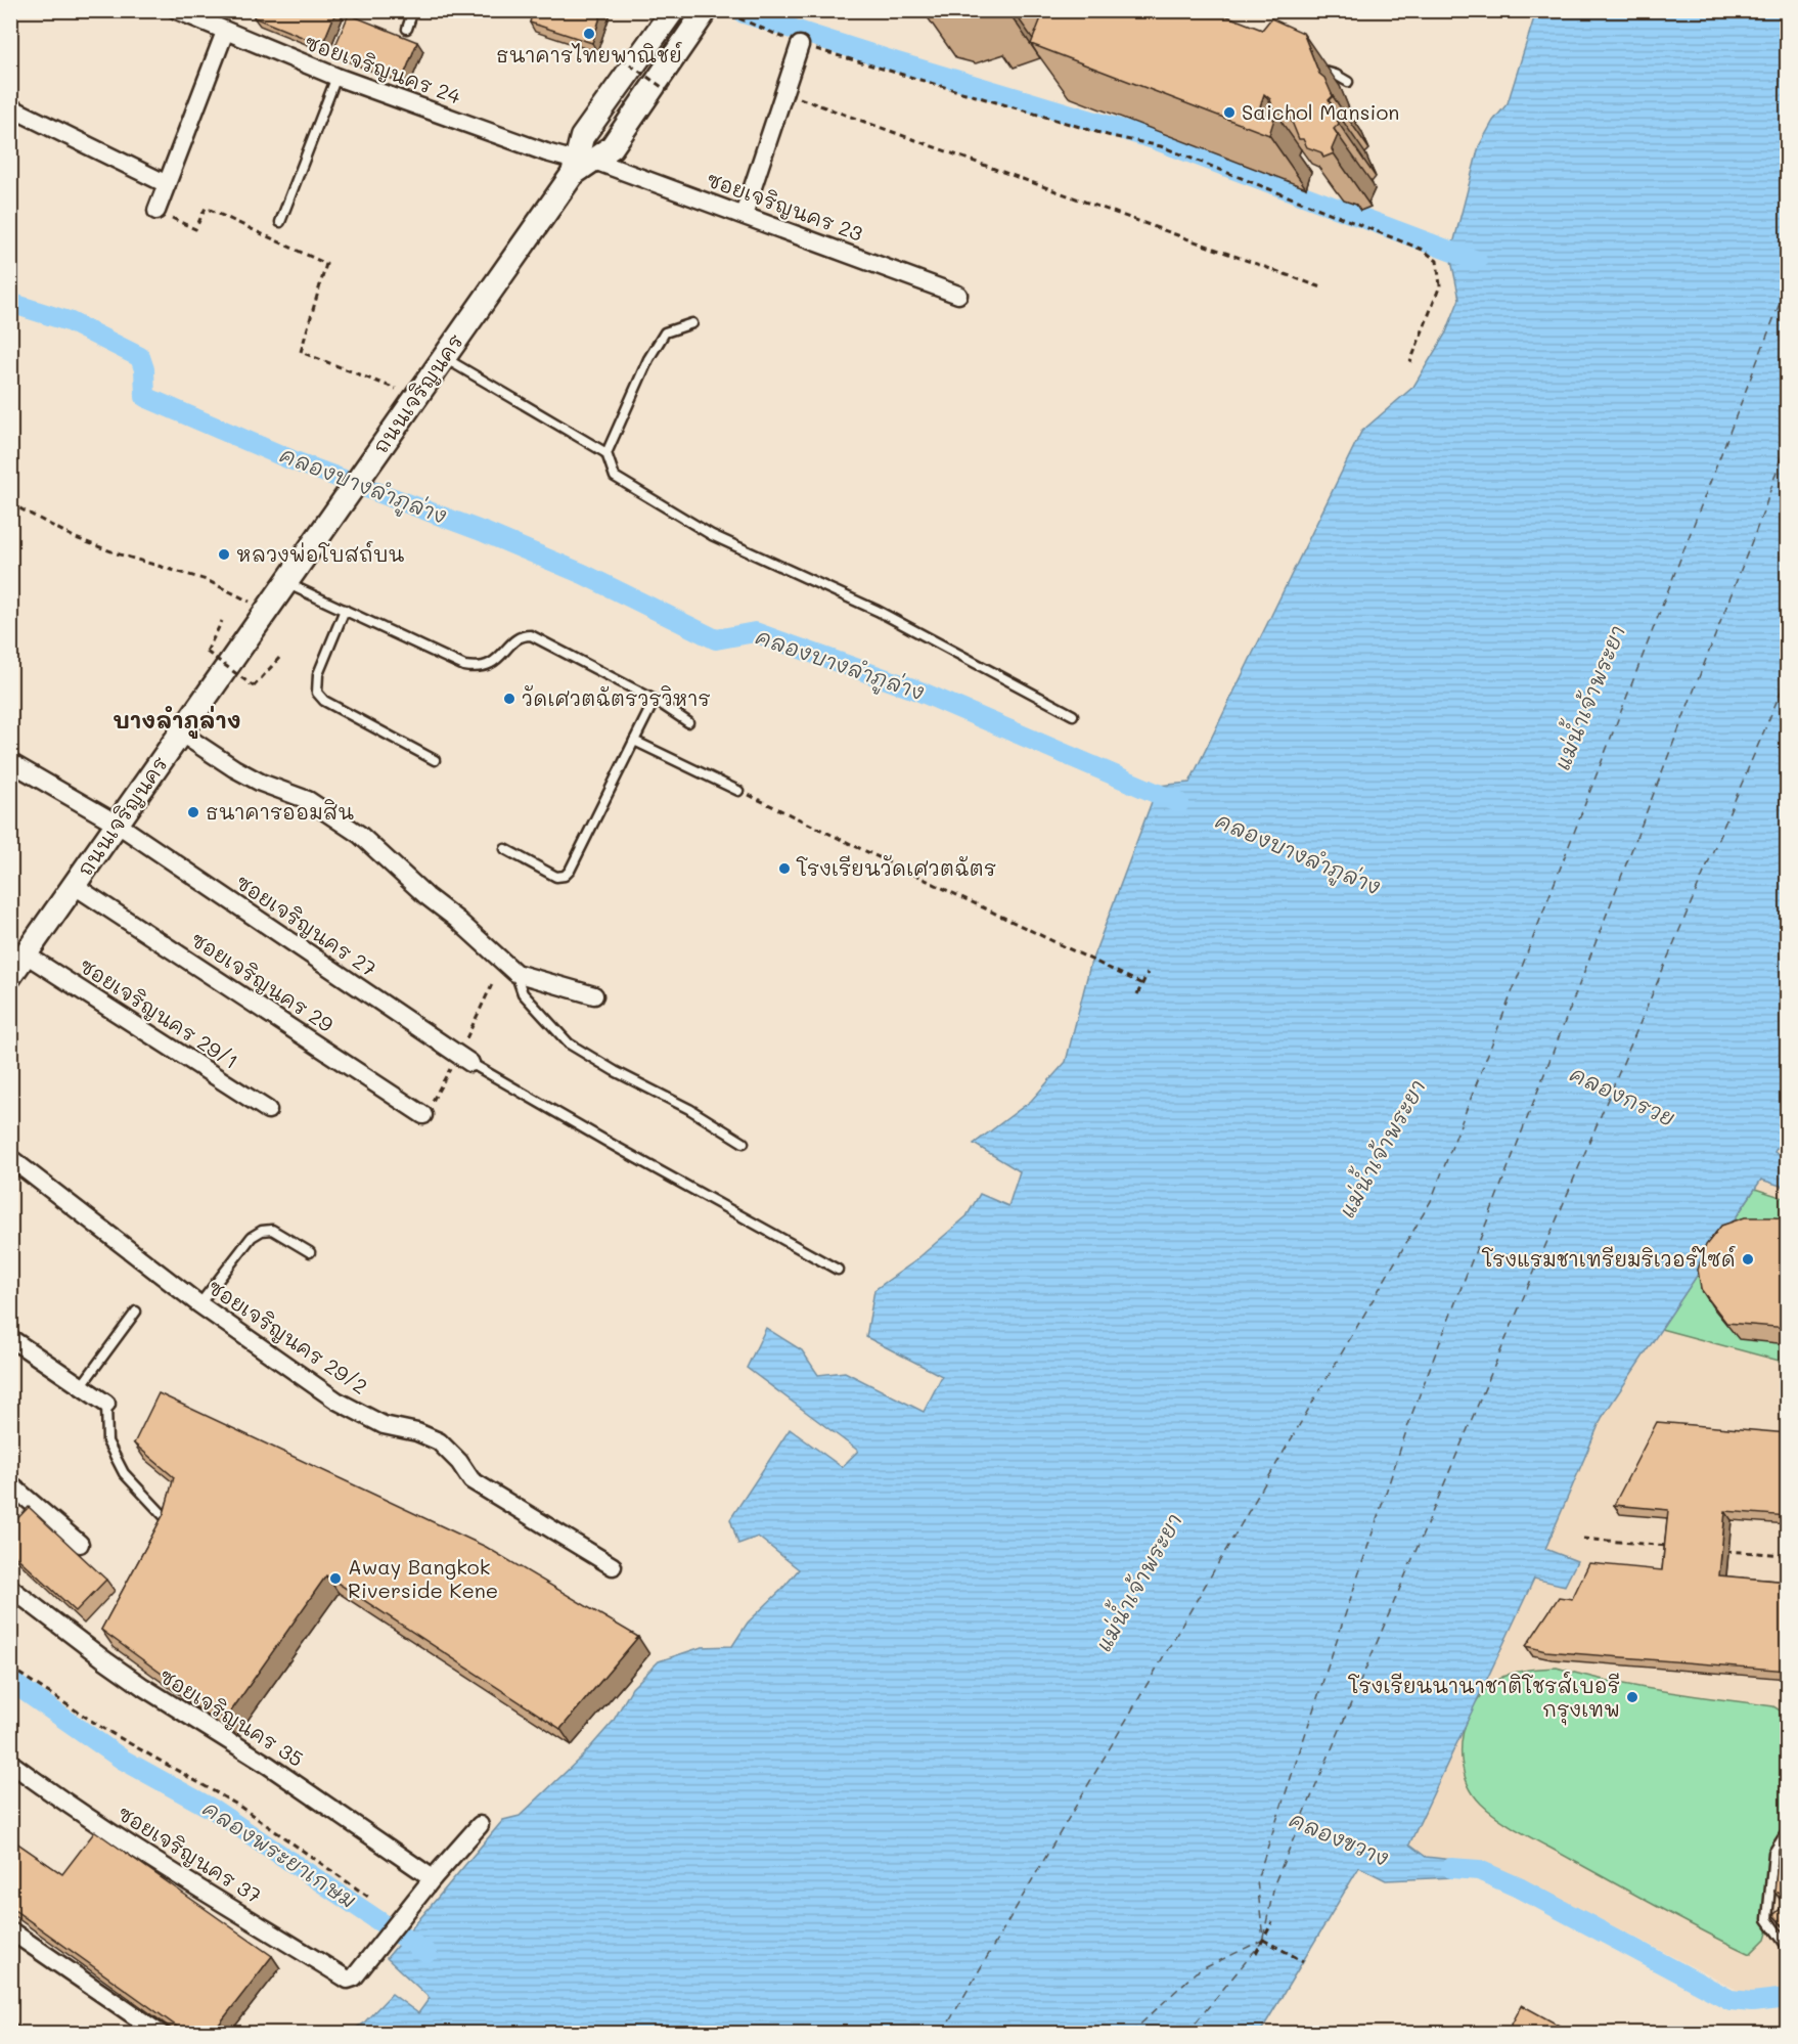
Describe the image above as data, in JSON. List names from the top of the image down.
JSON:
{
  "streets": {
    "main road": ["ถนนเจริญนคร"],
    "street": [
      "ซอยเจริญนคร 24",
      "ซอยเจริญนคร 23",
      "ซอยเจริญนคร 27",
      "ซอยเจริญนคร 29",
      "ซอยเจริญนคร 29/1",
      "ซอยเจริญนคร 29/2",
      "ซอยเจริญนคร 35",
      "ซอยเจริญนคร 37"
    ]
  },
  "crossings": [
    ["ซอยเจริญนคร 24", "ซอยเจริญนคร 23"],
    ["ซอยเจริญนคร 24", "ถนนเจริญนคร"],
    ["ซอยเจริญนคร 23", "ถนนเจริญนคร"],
    ["ถนนเจริญนคร", "ซอยเจริญนคร 27"],
    ["ถนนเจริญนคร", "ซอยเจริญนคร 29"],
    ["ถนนเจริญนคร", "ซอยเจริญนคร 29/1"],
    ["ซอยเจริญนคร 35", "ซอยเจริญนคร 37"]
  ],
  "districts": ["บางลำภูล่าง"],
  "water": [
    "คลองบางลำภูล่าง",
    "แม่น้ำเจ้าพระยา",
    "คลองกรวย",
    "คลองขวาง",
    "คลองพระยาเกษม"
  ],
  "places": [
    "ธนาคารไทยพาณิชย์",
    "Saichol Mansion",
    "หลวงพ่อโบสถ์บน",
    "วัดเศวตฉัตรวรวิหาร",
    "ธนาคารออมสิน",
    "โรงเรียนวัดเศวตฉัตร",
    "โรงแรมชาเทรียมริเวอร์ไซด์",
    "Away Bangkok Riverside Kene",
    "โรงเรียนนานาชาติโชรส์เบอรี กรุงเทพ"
  ]
}
